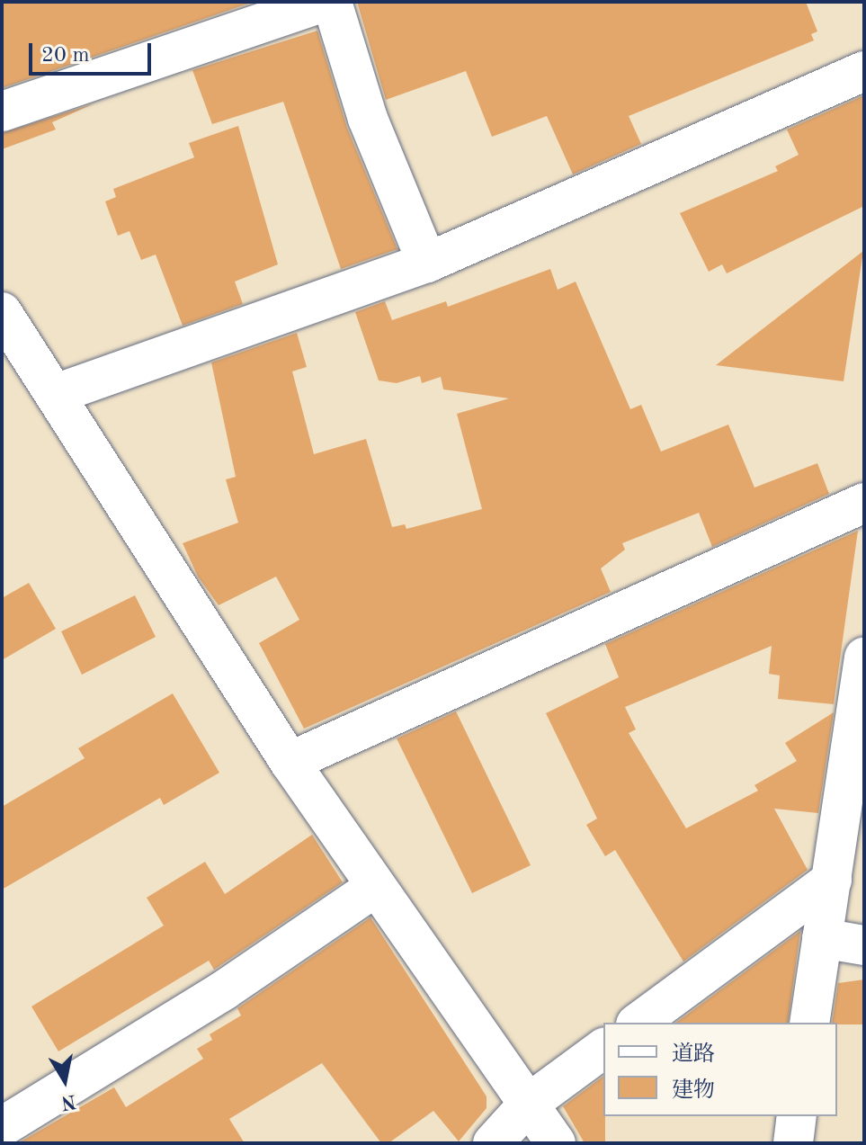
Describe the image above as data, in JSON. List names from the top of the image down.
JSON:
{
  "legend": ["道路", "建物"],
  "scale_bar": "20 m",
  "north": "bottom"
}
